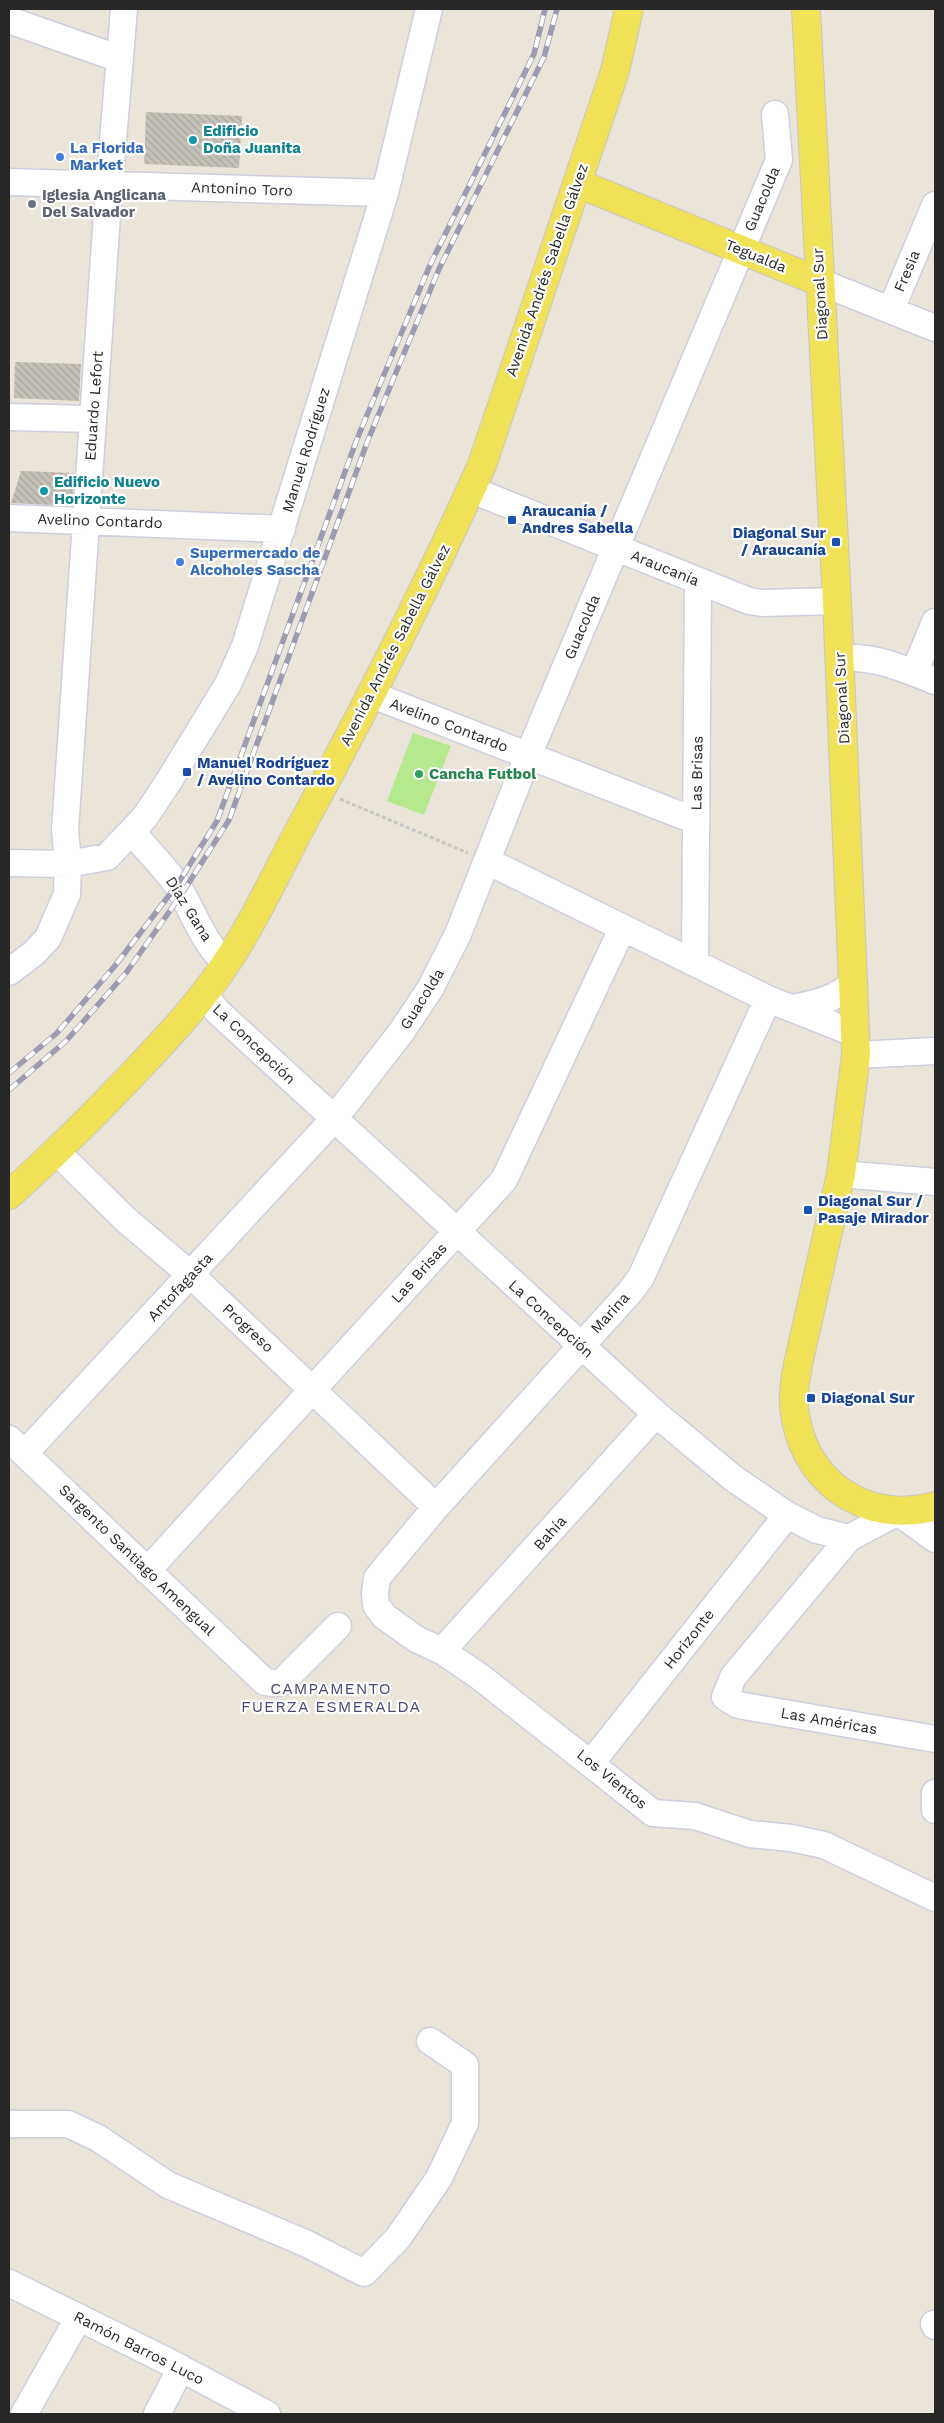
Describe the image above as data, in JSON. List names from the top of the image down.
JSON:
{
  "streets": {
    "main road": ["Tegualda", "Avenida Andrés Sabella Gálvez", "Diagonal Sur"],
    "street": [
      "Antonino Toro",
      "Guacolda",
      "Fresia",
      "Eduardo Lefort",
      "Manuel Rodríguez",
      "Avelino Contardo",
      "Araucanía",
      "Las Brisas",
      "Díaz Gana",
      "La Concepción",
      "Antofagasta",
      "Marina",
      "Progreso",
      "Bahía",
      "Sargento Santiago Amengual",
      "Horizonte",
      "Las Américas",
      "Los Vientos",
      "Ramón Barros Luco"
    ]
  },
  "crossings": [
    ["Antonino Toro", "Eduardo Lefort"],
    ["Antonino Toro", "Manuel Rodríguez"],
    ["Guacolda", "Tegualda"],
    ["Guacolda", "Avelino Contardo"],
    ["Guacolda", "Araucanía"],
    ["Guacolda", "La Concepción"],
    ["Guacolda", "Antofagasta"],
    ["Tegualda", "Avenida Andrés Sabella Gálvez"],
    ["Tegualda", "Fresia"],
    ["Tegualda", "Diagonal Sur"],
    ["Avenida Andrés Sabella Gálvez", "Avelino Contardo"],
    ["Avenida Andrés Sabella Gálvez", "Araucanía"],
    ["Avenida Andrés Sabella Gálvez", "Díaz Gana"],
    ["Avenida Andrés Sabella Gálvez", "La Concepción"],
    ["Avenida Andrés Sabella Gálvez", "Progreso"],
    ["Diagonal Sur", "Araucanía"],
    ["Eduardo Lefort", "Manuel Rodríguez"],
    ["Eduardo Lefort", "Avelino Contardo"],
    ["Manuel Rodríguez", "Avelino Contardo"],
    ["Manuel Rodríguez", "Díaz Gana"],
    ["Avelino Contardo", "Las Brisas"],
    ["Araucanía", "Las Brisas"],
    ["Las Brisas", "La Concepción"],
    ["Las Brisas", "Progreso"],
    ["Las Brisas", "Sargento Santiago Amengual"],
    ["La Concepción", "Antofagasta"],
    ["La Concepción", "Marina"],
    ["La Concepción", "Bahía"],
    ["La Concepción", "Horizonte"],
    ["La Concepción", "Las Américas"],
    ["Antofagasta", "Progreso"],
    ["Antofagasta", "Sargento Santiago Amengual"],
    ["Marina", "Progreso"],
    ["Marina", "Los Vientos"],
    ["Bahía", "Los Vientos"],
    ["Horizonte", "Los Vientos"]
  ],
  "districts": ["CAMPAMENTO FUERZA ESMERALDA"],
  "places": {
    "other": [
      "Edificio Doña Juanita",
      "La Florida Market",
      "Iglesia Anglicana Del Salvador",
      "Edificio Nuevo Horizonte",
      "Supermercado de Alcoholes Sascha",
      "Cancha Futbol"
    ],
    "transit": [
      "Araucanía / Andres Sabella",
      "Diagonal Sur / Araucanía",
      "Manuel Rodríguez / Avelino Contardo",
      "Diagonal Sur / Pasaje Mirador",
      "Diagonal Sur"
    ]
  }
}
